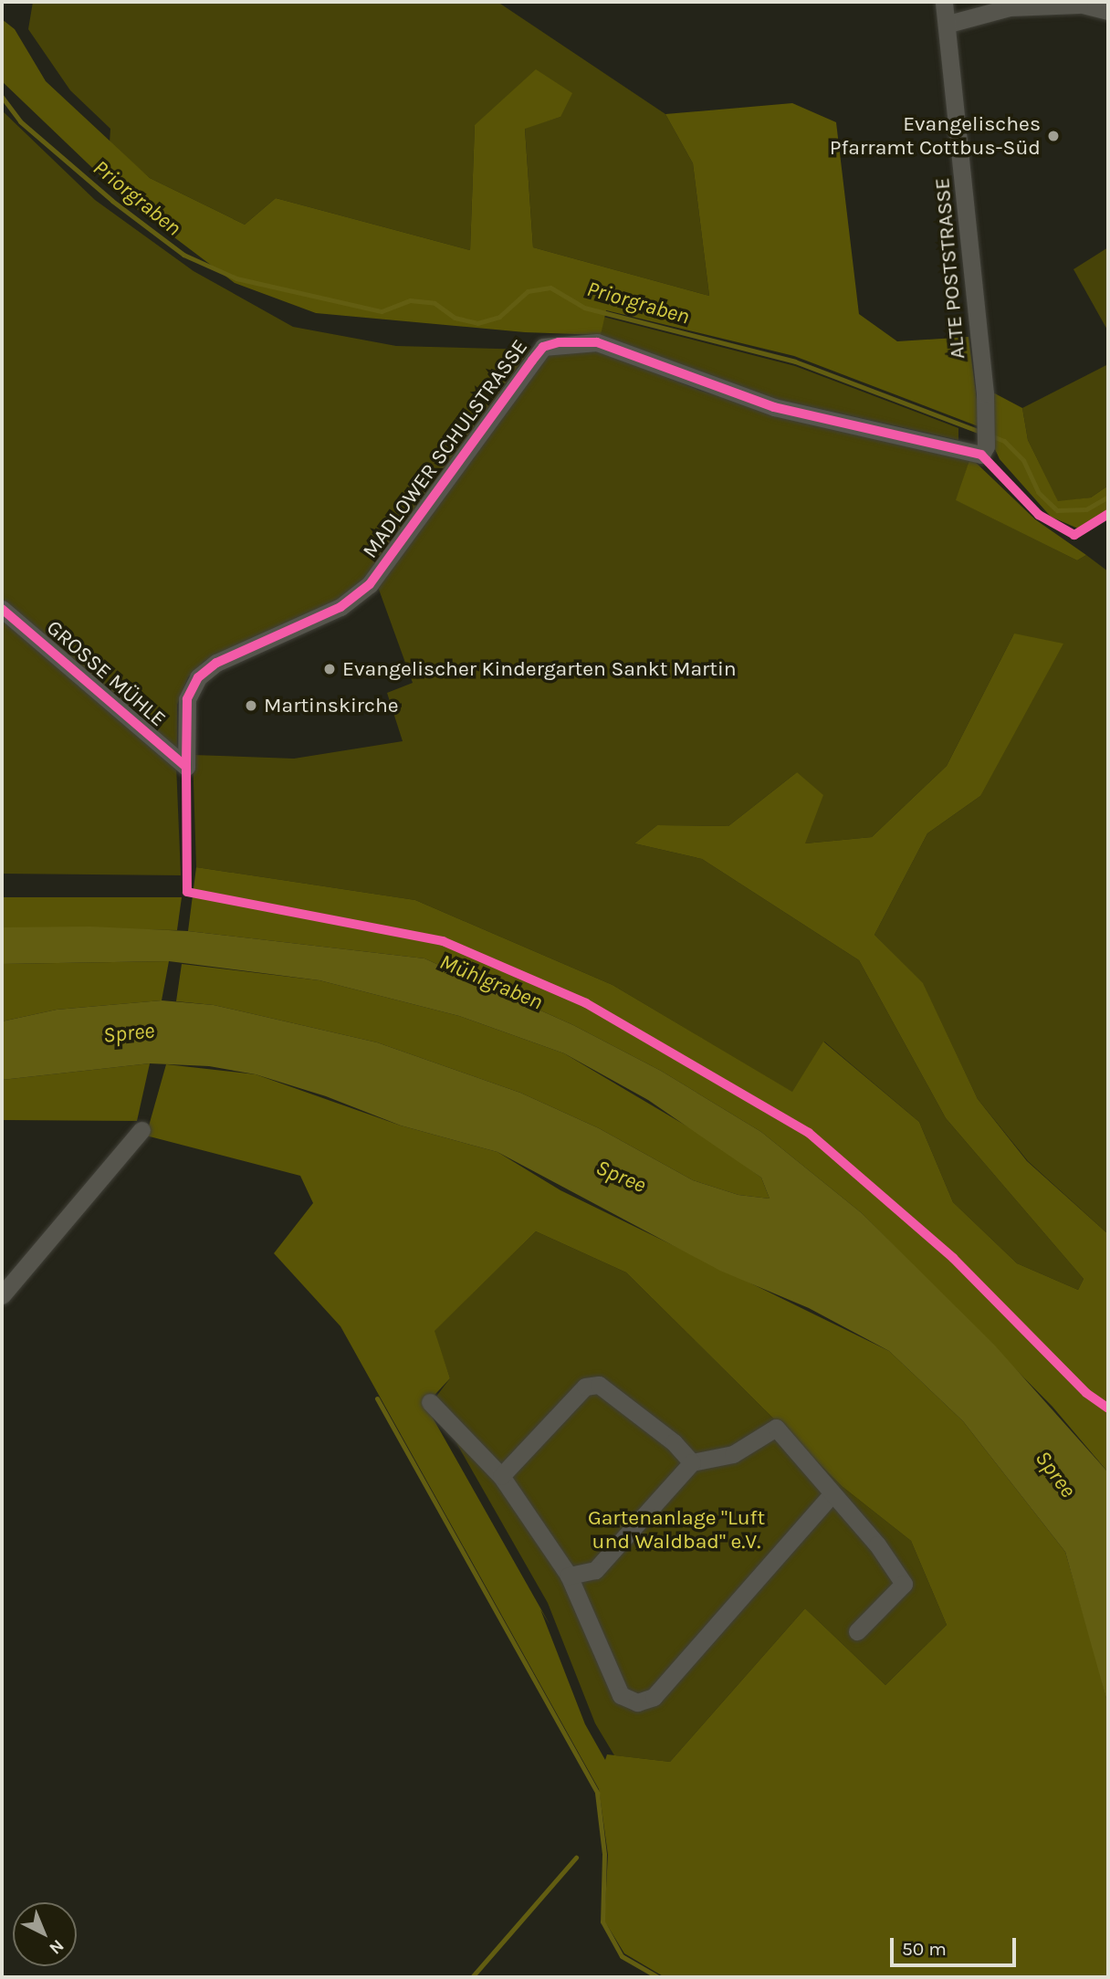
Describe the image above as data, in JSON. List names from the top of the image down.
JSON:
{
  "streets": {
    "street": ["ALTE POSTSTRASSE", "MADLOWER SCHULSTRASSE", "GROSSE MÜHLE"]
  },
  "crossings": [
    ["ALTE POSTSTRASSE", "MADLOWER SCHULSTRASSE"],
    ["MADLOWER SCHULSTRASSE", "GROSSE MÜHLE"]
  ],
  "water": ["Priorgraben", "Mühlgraben", "Spree"],
  "parks": ["Gartenanlage \"Luft und Waldbad\" e.V."],
  "places": ["Evangelisches Pfarramt Cottbus-Süd", "Evangelischer Kindergarten Sankt Martin", "Martinskirche"],
  "scale_bar": "50 m",
  "north": "bottom right"
}
